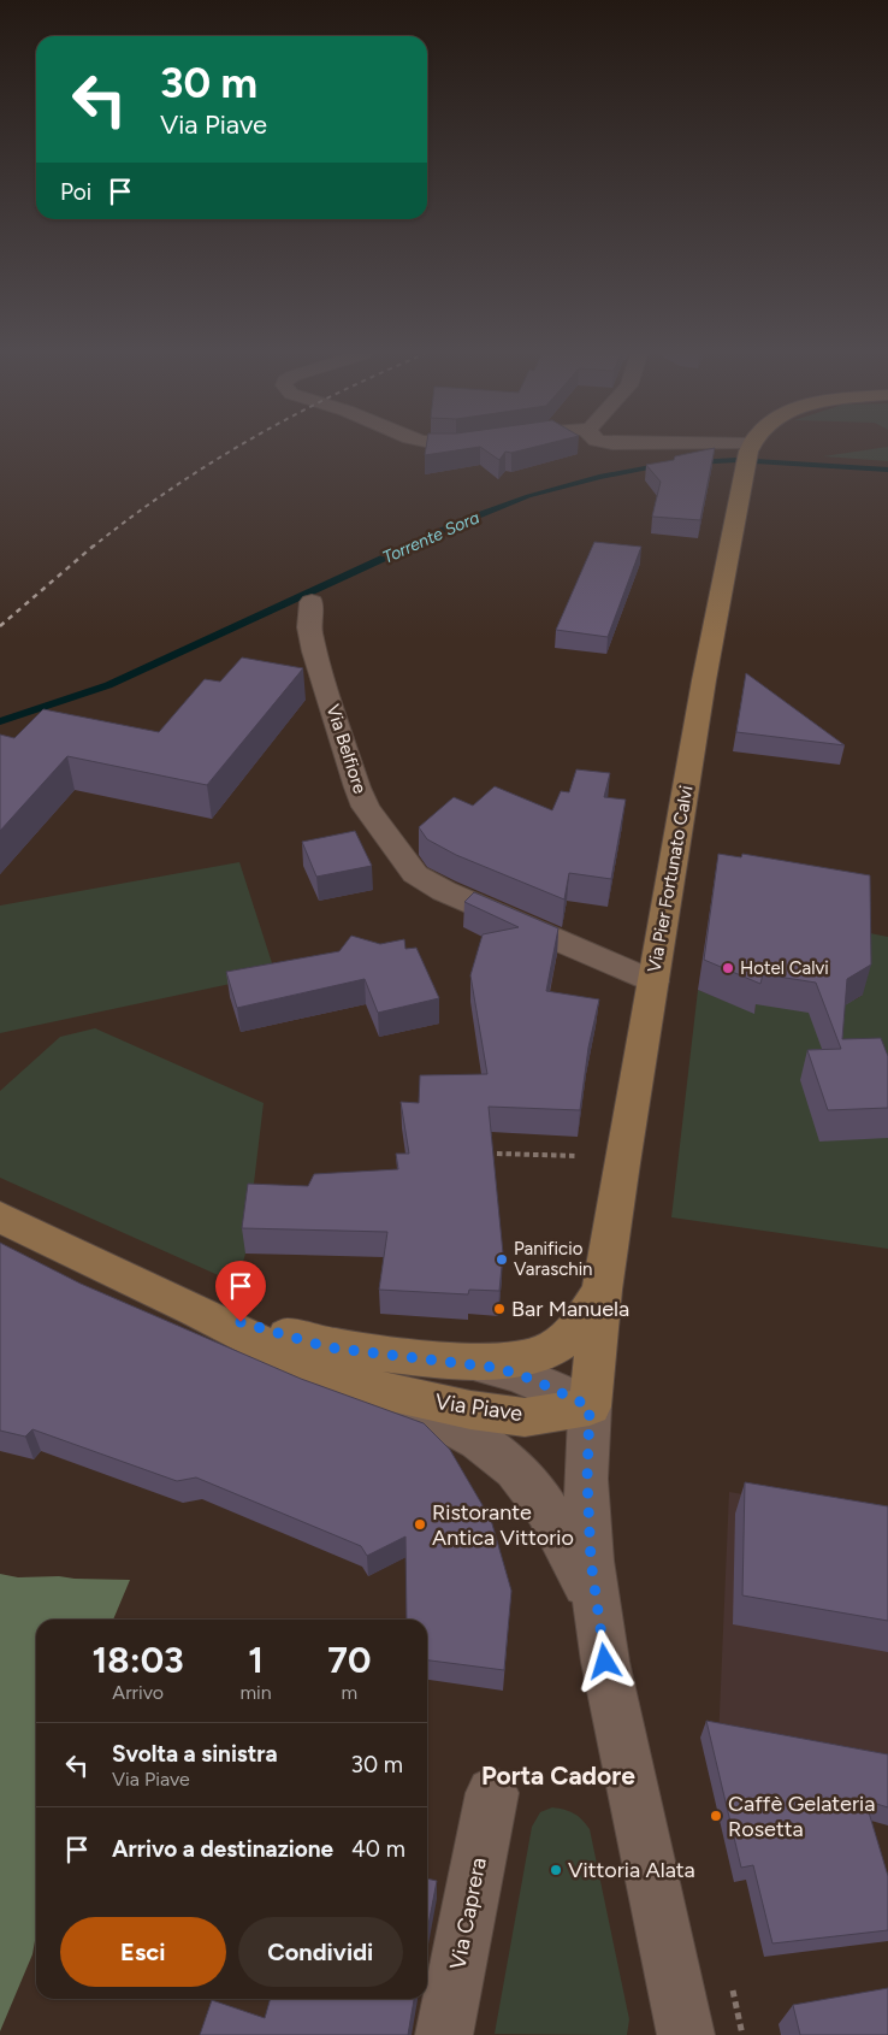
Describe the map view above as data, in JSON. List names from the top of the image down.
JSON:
{
  "streets": {
    "main road": ["Via Pier Fortunato Calvi", "Via Piave"],
    "street": ["Via Belfiore", "Via Caprera"]
  },
  "crossings": [
    ["Via Belfiore", "Via Pier Fortunato Calvi"],
    ["Via Pier Fortunato Calvi", "Via Piave"]
  ],
  "districts": ["Porta Cadore"],
  "water": ["Torrente Sora"],
  "places": [
    "Hotel Calvi",
    "Panificio Varaschin",
    "Bar Manuela",
    "Ristorante Antica Vittorio",
    "Caffè Gelateria Rosetta",
    "Vittoria Alata"
  ],
  "page": {
    "turn": ["30 m", "Via Piave"],
    "then": "Poi",
    "eta": [
      "18:03",
      "Arrivo",
      "1",
      "min",
      "70",
      "m"
    ],
    "list": [
      {
        "name": "Svolta a sinistra",
        "note": "Via Piave",
        "value": "30 m"
      },
      {
        "name": "Arrivo a destinazione",
        "value": "40 m"
      }
    ],
    "buttons": ["Esci", "Condividi"]
  }
}
